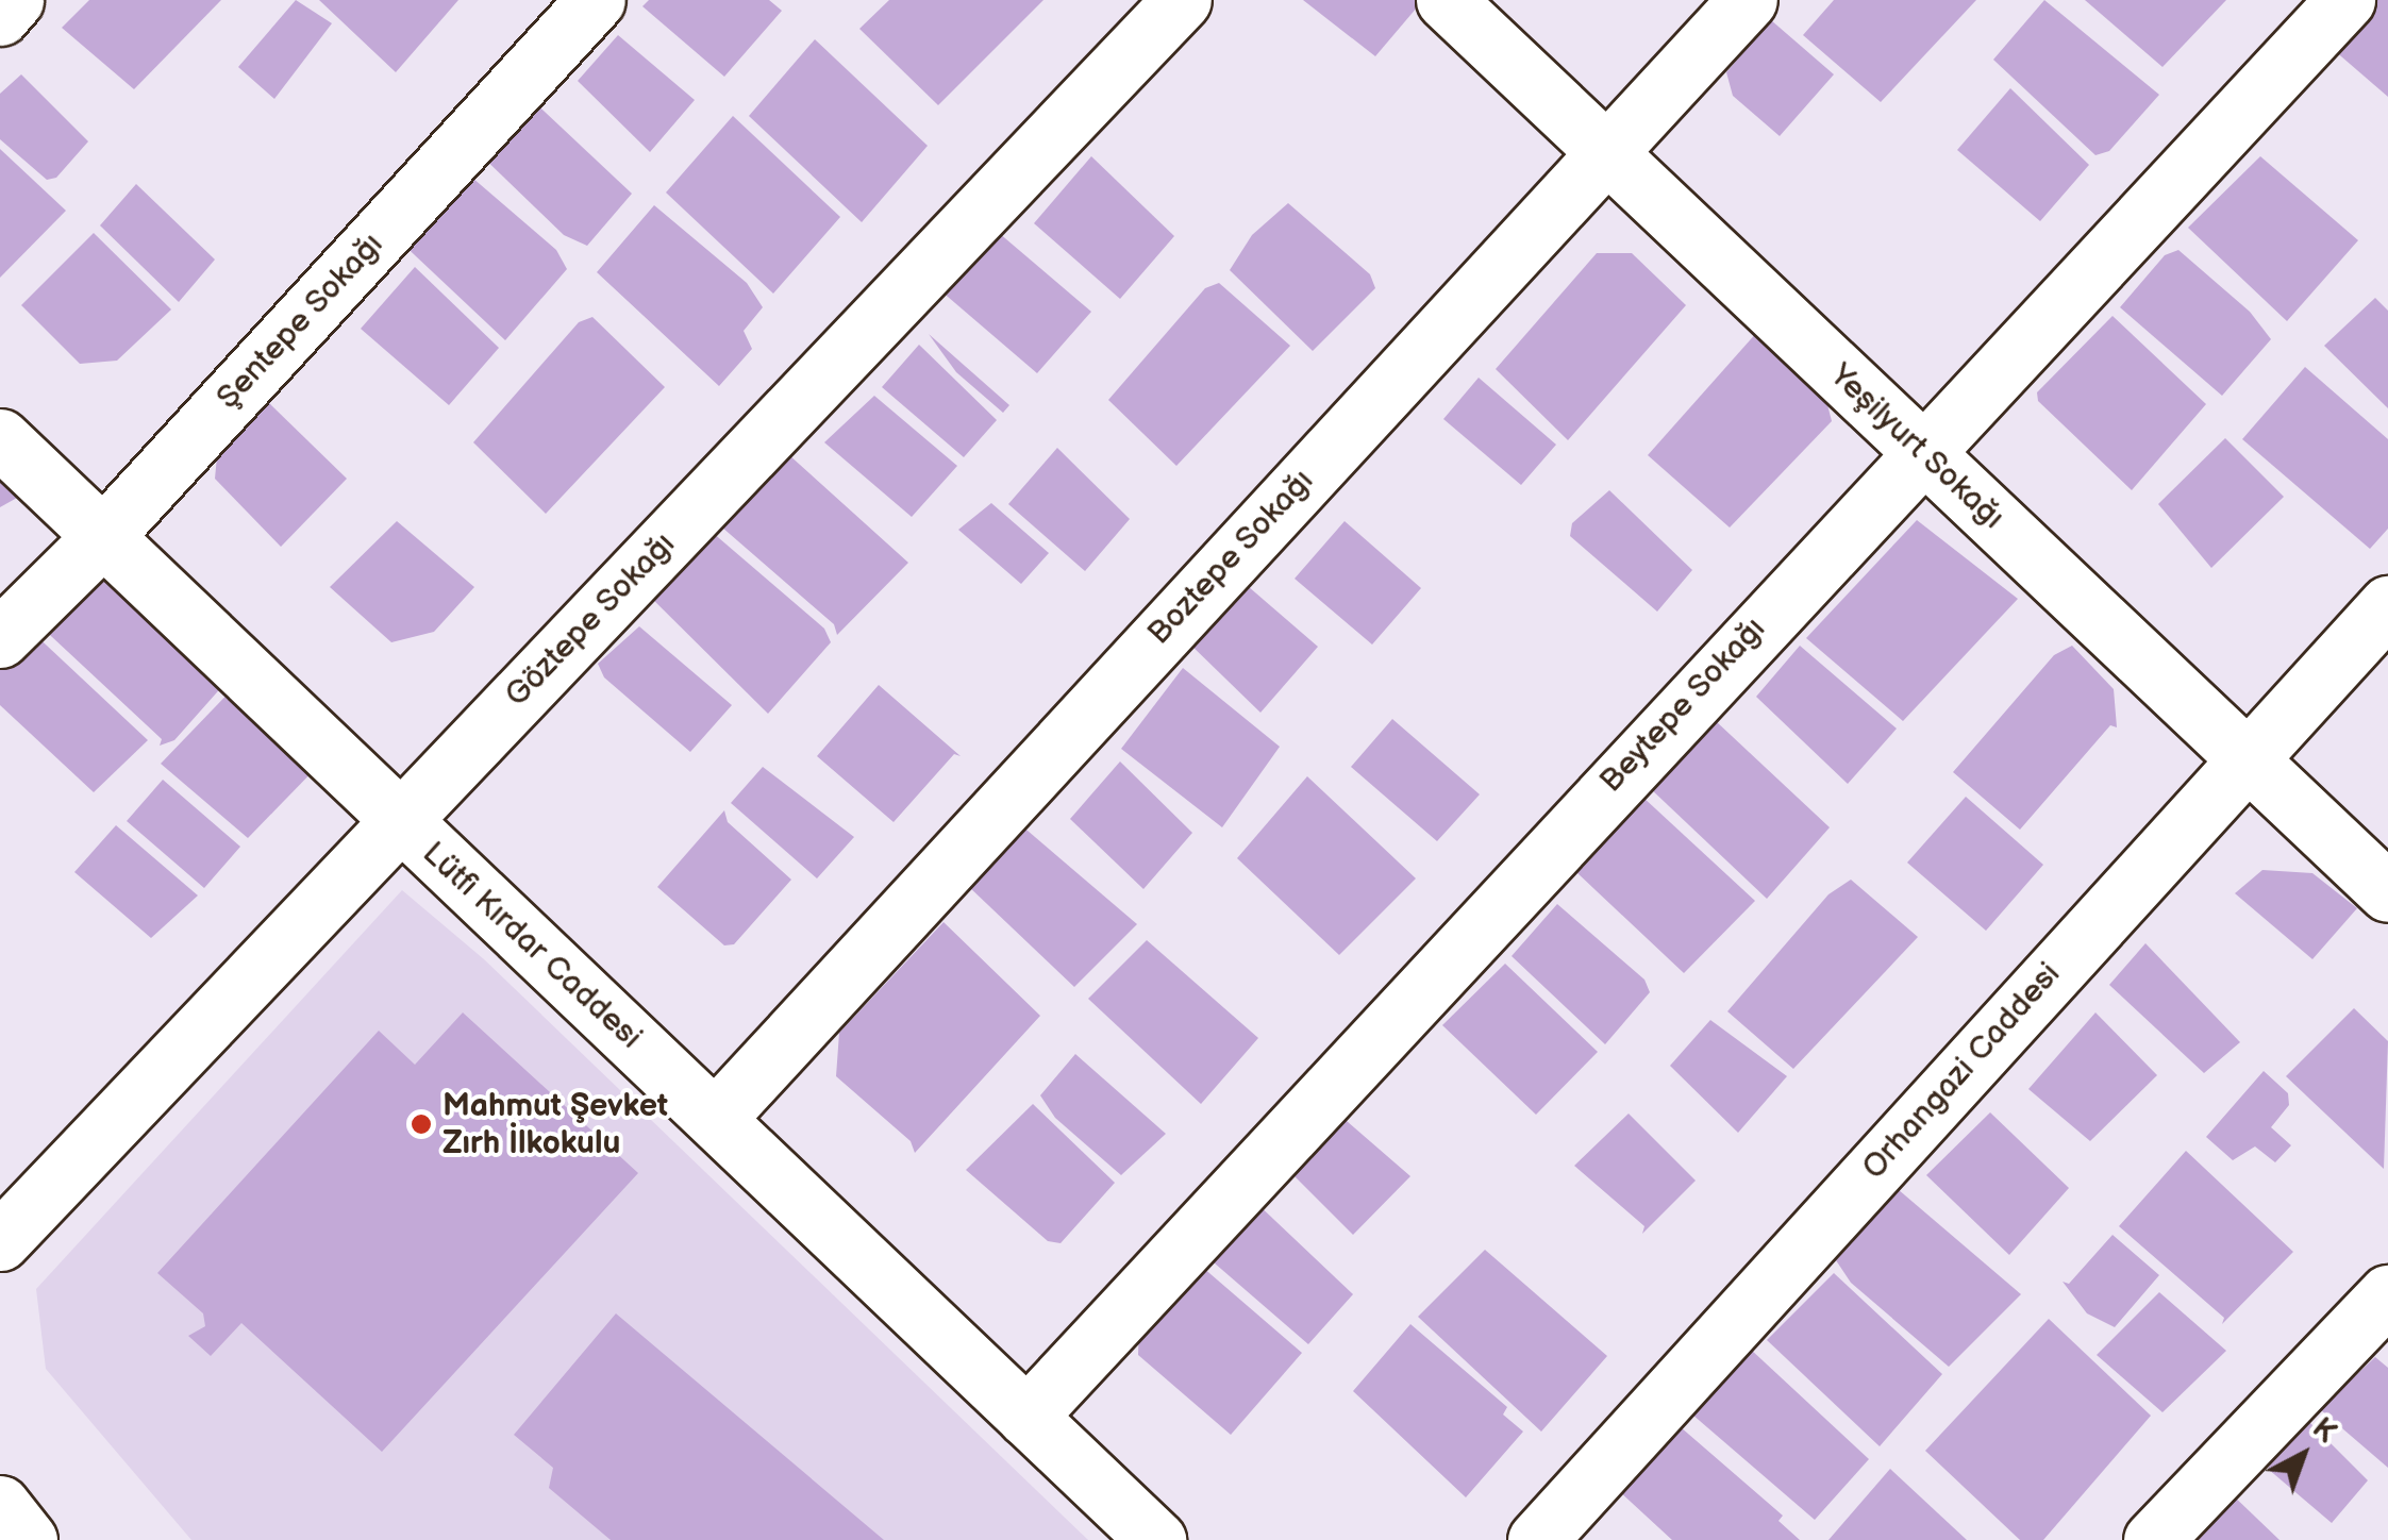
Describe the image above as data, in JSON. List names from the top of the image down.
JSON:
{
  "streets": {
    "street": [
      "Şentepe Sokağı",
      "Yeşilyurt Sokağı",
      "Boztepe Sokağı",
      "Göztepe Sokağı",
      "Beytepe Sokağı",
      "Lütfi Kırdar Caddesi",
      "Orhangazi Caddesi"
    ]
  },
  "crossings": [
    ["Şentepe Sokağı", "Lütfi Kırdar Caddesi"],
    ["Yeşilyurt Sokağı", "Boztepe Sokağı"],
    ["Yeşilyurt Sokağı", "Beytepe Sokağı"],
    ["Yeşilyurt Sokağı", "Orhangazi Caddesi"],
    ["Boztepe Sokağı", "Lütfi Kırdar Caddesi"],
    ["Göztepe Sokağı", "Lütfi Kırdar Caddesi"],
    ["Beytepe Sokağı", "Lütfi Kırdar Caddesi"]
  ],
  "places": ["Mahmut Şevket Zırh İlkokulu"],
  "north": "top right"
}
